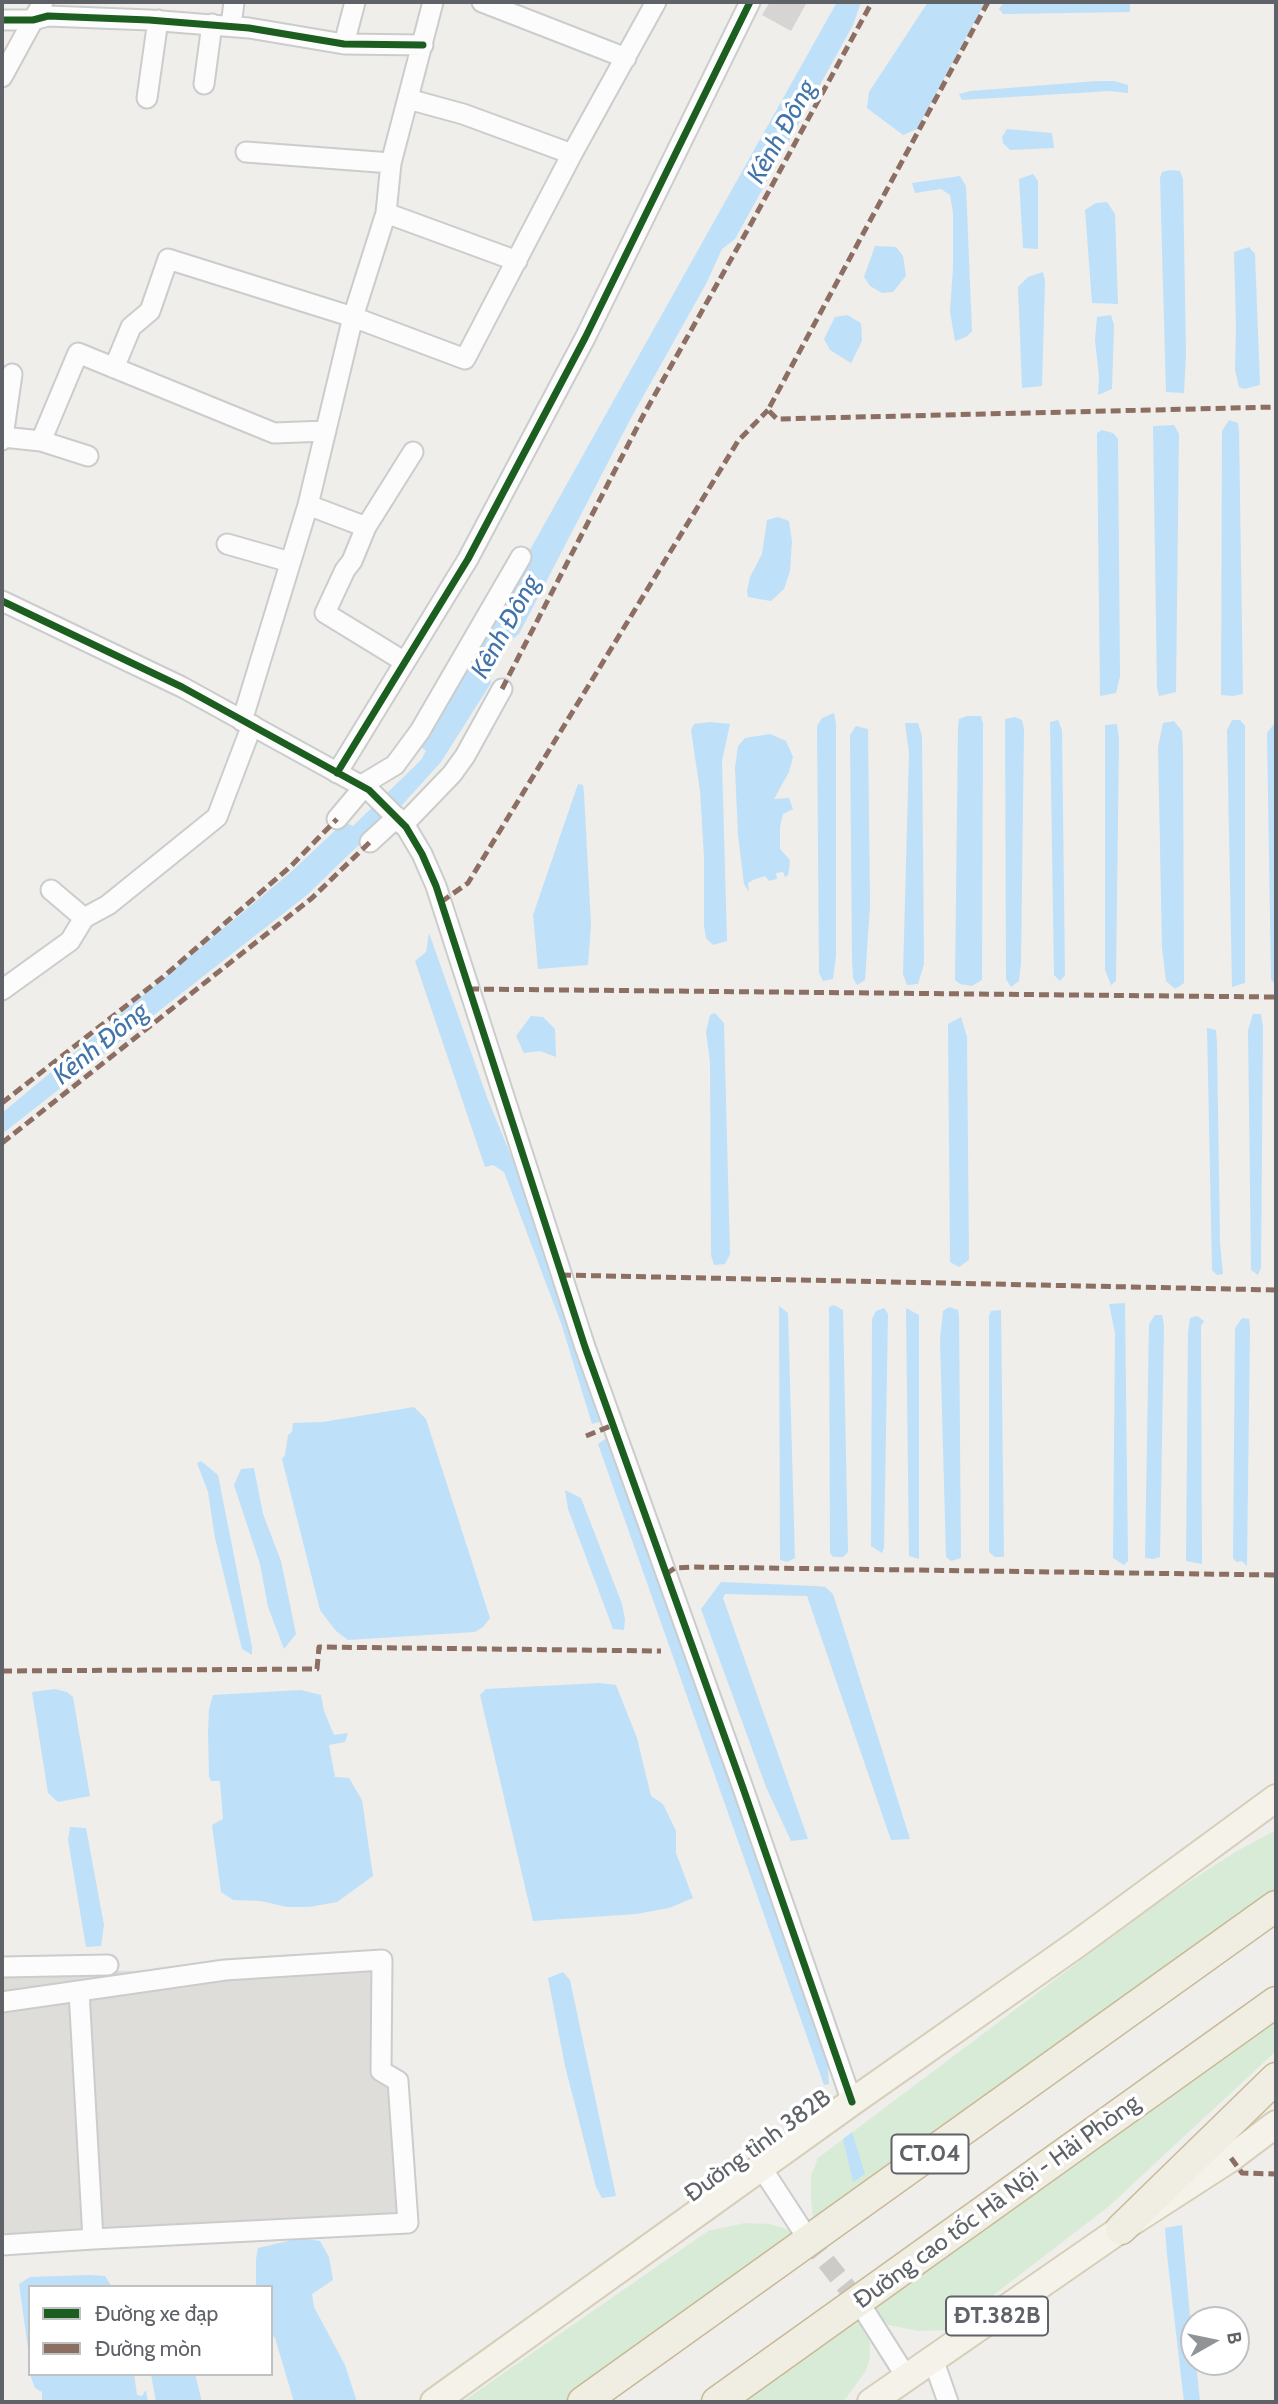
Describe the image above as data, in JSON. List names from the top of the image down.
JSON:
{
  "streets": {
    "highway": ["CT.04", "Đường cao tốc Hà Nội - Hải Phòng"],
    "main road": ["Đường tỉnh 382B", "ĐT.382B"]
  },
  "water": ["Kênh Đông"],
  "legend": ["Đường xe đạp", "Đường mòn"],
  "north": "right"
}
